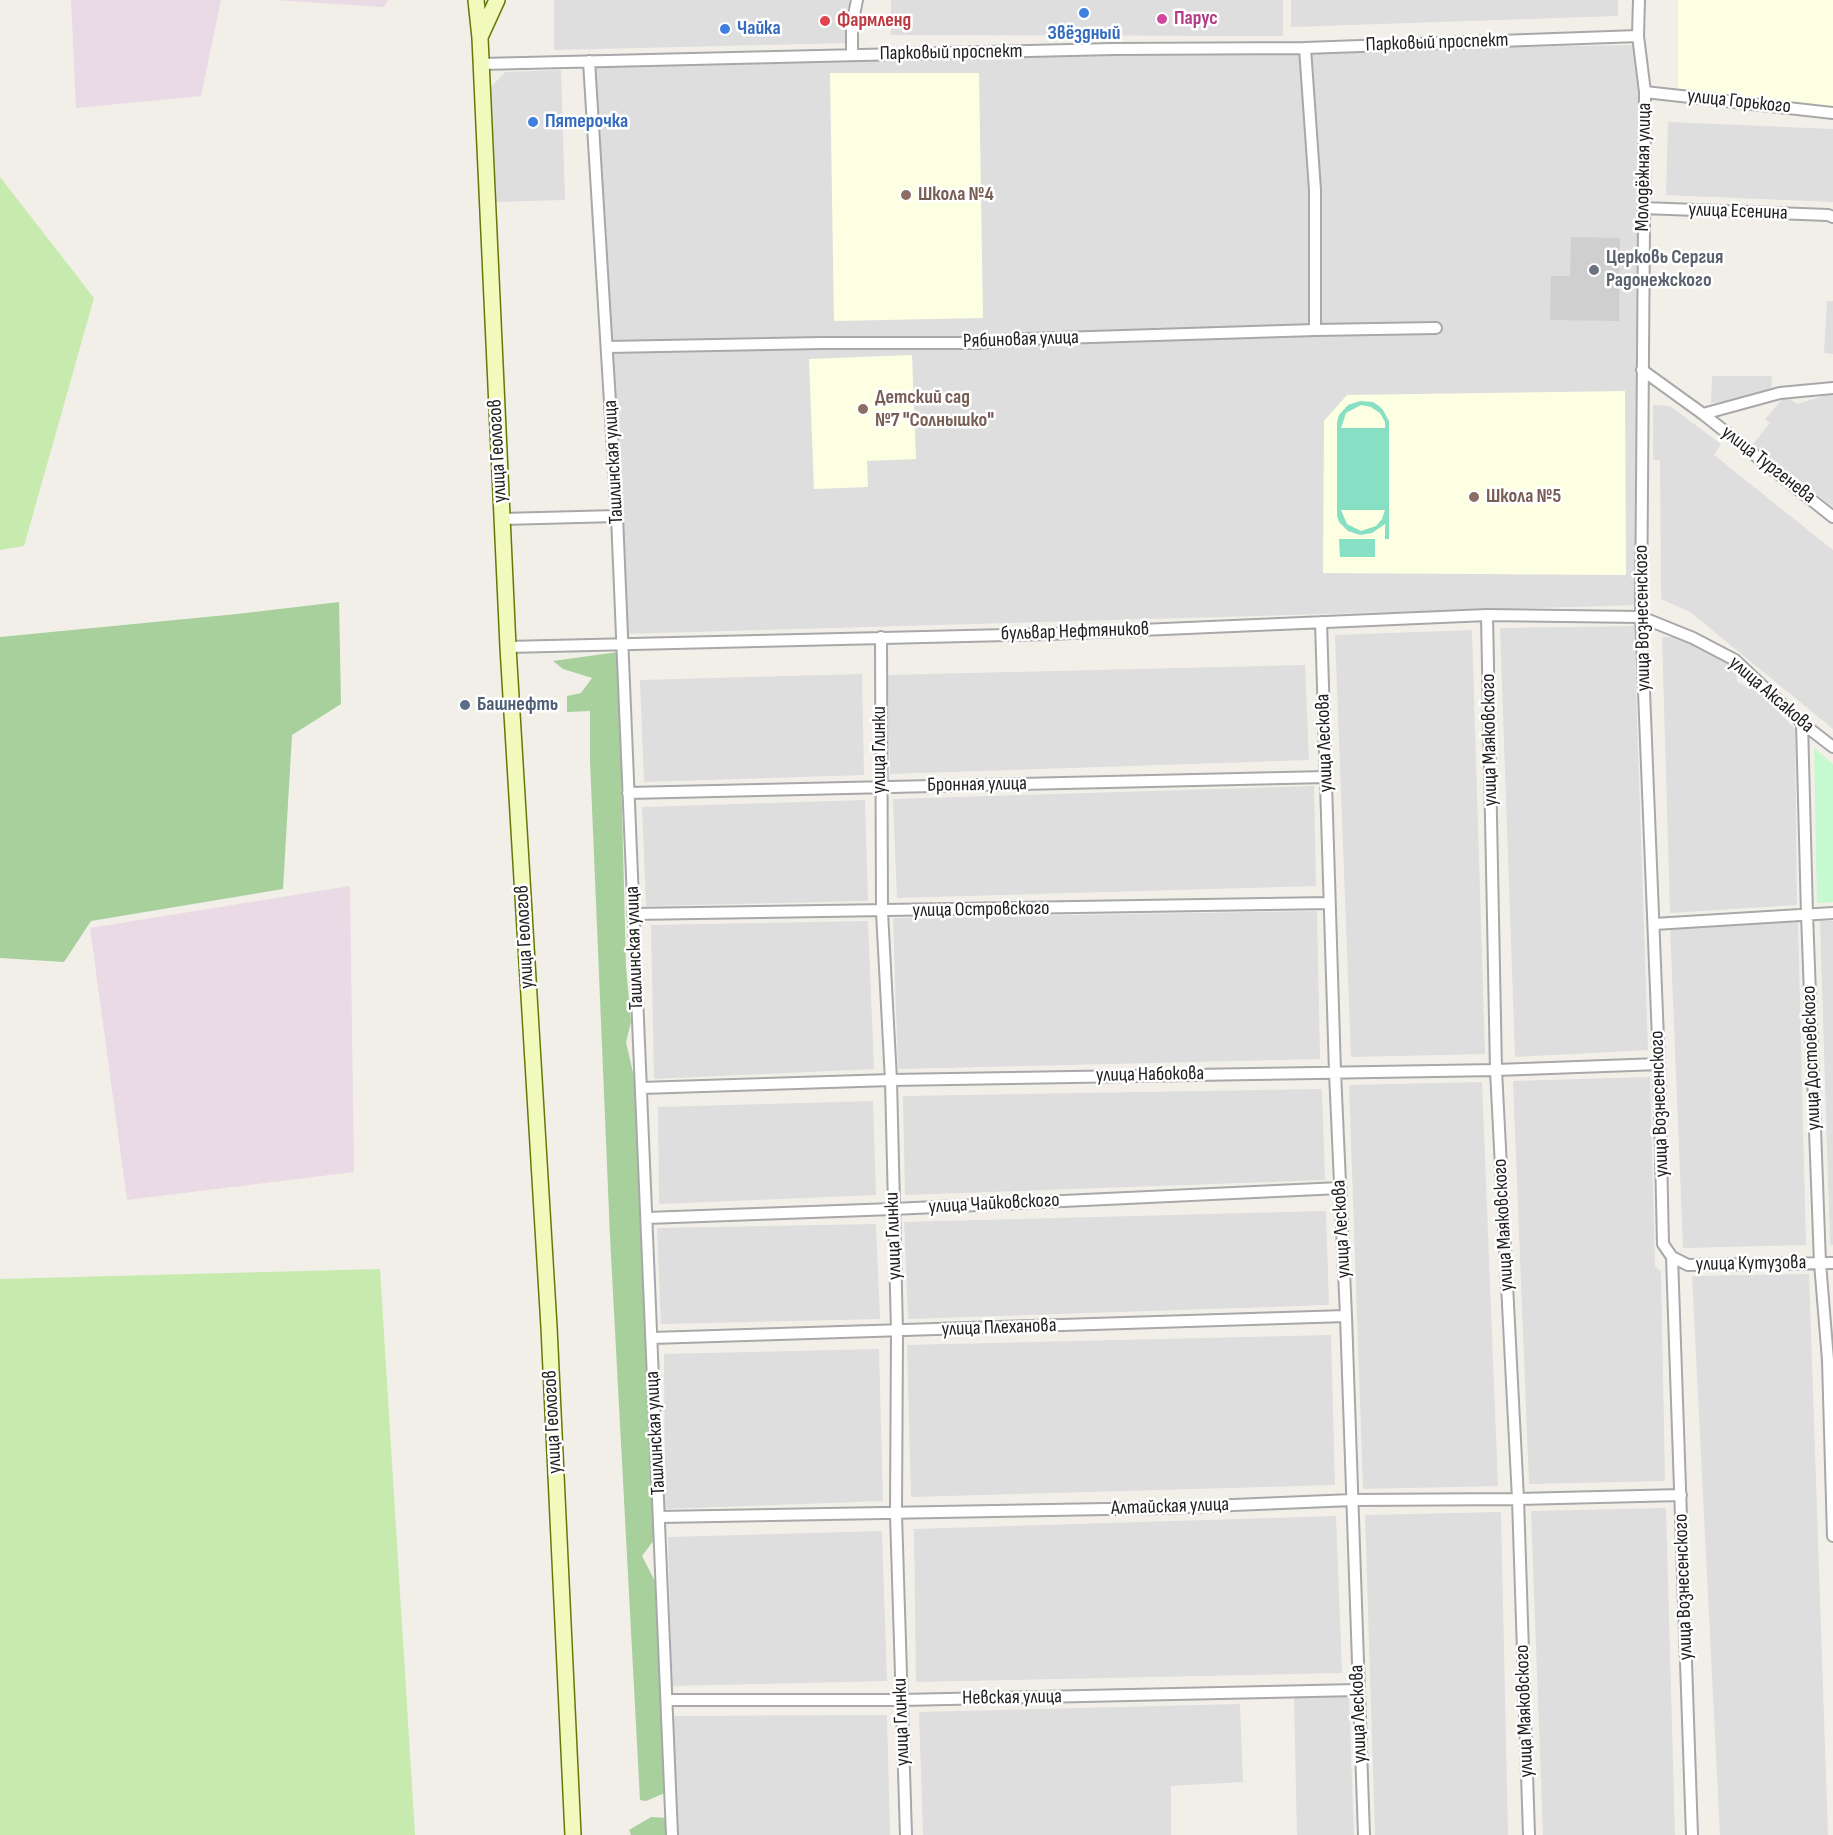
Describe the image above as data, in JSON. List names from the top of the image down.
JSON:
{
  "streets": {
    "main road": ["улица Геологов"],
    "street": [
      "Парковый проспект",
      "улица Горького",
      "Молодёжная улица",
      "улица Есенина",
      "Рябиновая улица",
      "Ташлинская улица",
      "улица Тургенева",
      "улица Вознесенского",
      "бульвар Нефтяников",
      "улица Аксакова",
      "улица Маяковского",
      "улица Лескова",
      "улица Глинки",
      "Бронная улица",
      "улица Островского",
      "улица Достоевского",
      "улица Набокова",
      "улица Чайковского",
      "улица Кутузова",
      "улица Плеханова",
      "Алтайская улица",
      "Невская улица"
    ]
  },
  "crossings": [
    ["Парковый проспект", "Молодёжная улица"],
    ["Парковый проспект", "улица Геологов"],
    ["Парковый проспект", "Ташлинская улица"],
    ["улица Горького", "Молодёжная улица"],
    ["Молодёжная улица", "улица Есенина"],
    ["Молодёжная улица", "улица Тургенева"],
    ["Молодёжная улица", "улица Вознесенского"],
    ["Рябиновая улица", "Ташлинская улица"],
    ["улица Геологов", "бульвар Нефтяников"],
    ["Ташлинская улица", "бульвар Нефтяников"],
    ["Ташлинская улица", "Бронная улица"],
    ["Ташлинская улица", "улица Островского"],
    ["Ташлинская улица", "улица Набокова"],
    ["Ташлинская улица", "улица Чайковского"],
    ["Ташлинская улица", "улица Плеханова"],
    ["Ташлинская улица", "Алтайская улица"],
    ["Ташлинская улица", "Невская улица"],
    ["улица Тургенева", "улица Вознесенского"],
    ["улица Вознесенского", "бульвар Нефтяников"],
    ["улица Вознесенского", "улица Аксакова"],
    ["улица Вознесенского", "улица Набокова"],
    ["улица Вознесенского", "улица Кутузова"],
    ["улица Вознесенского", "Алтайская улица"],
    ["бульвар Нефтяников", "улица Аксакова"],
    ["бульвар Нефтяников", "улица Маяковского"],
    ["бульвар Нефтяников", "улица Лескова"],
    ["бульвар Нефтяников", "улица Глинки"],
    ["улица Аксакова", "улица Достоевского"],
    ["улица Маяковского", "улица Набокова"],
    ["улица Маяковского", "Алтайская улица"],
    ["улица Лескова", "Бронная улица"],
    ["улица Лескова", "улица Островского"],
    ["улица Лескова", "улица Набокова"],
    ["улица Лескова", "улица Чайковского"],
    ["улица Лескова", "улица Плеханова"],
    ["улица Лескова", "Алтайская улица"],
    ["улица Лескова", "Невская улица"],
    ["улица Глинки", "Бронная улица"],
    ["улица Глинки", "улица Островского"],
    ["улица Глинки", "улица Набокова"],
    ["улица Глинки", "улица Чайковского"],
    ["улица Глинки", "улица Плеханова"],
    ["улица Глинки", "Алтайская улица"],
    ["улица Глинки", "Невская улица"],
    ["улица Достоевского", "улица Кутузова"]
  ],
  "places": [
    "Звёздный",
    "Парус",
    "Фармленд",
    "Чайка",
    "Пятерочка",
    "Школа №4",
    "Церковь Сергия Радонежского",
    "Детский сад №7 \"Солнышко\"",
    "Школа №5",
    "Башнефть"
  ]
}
